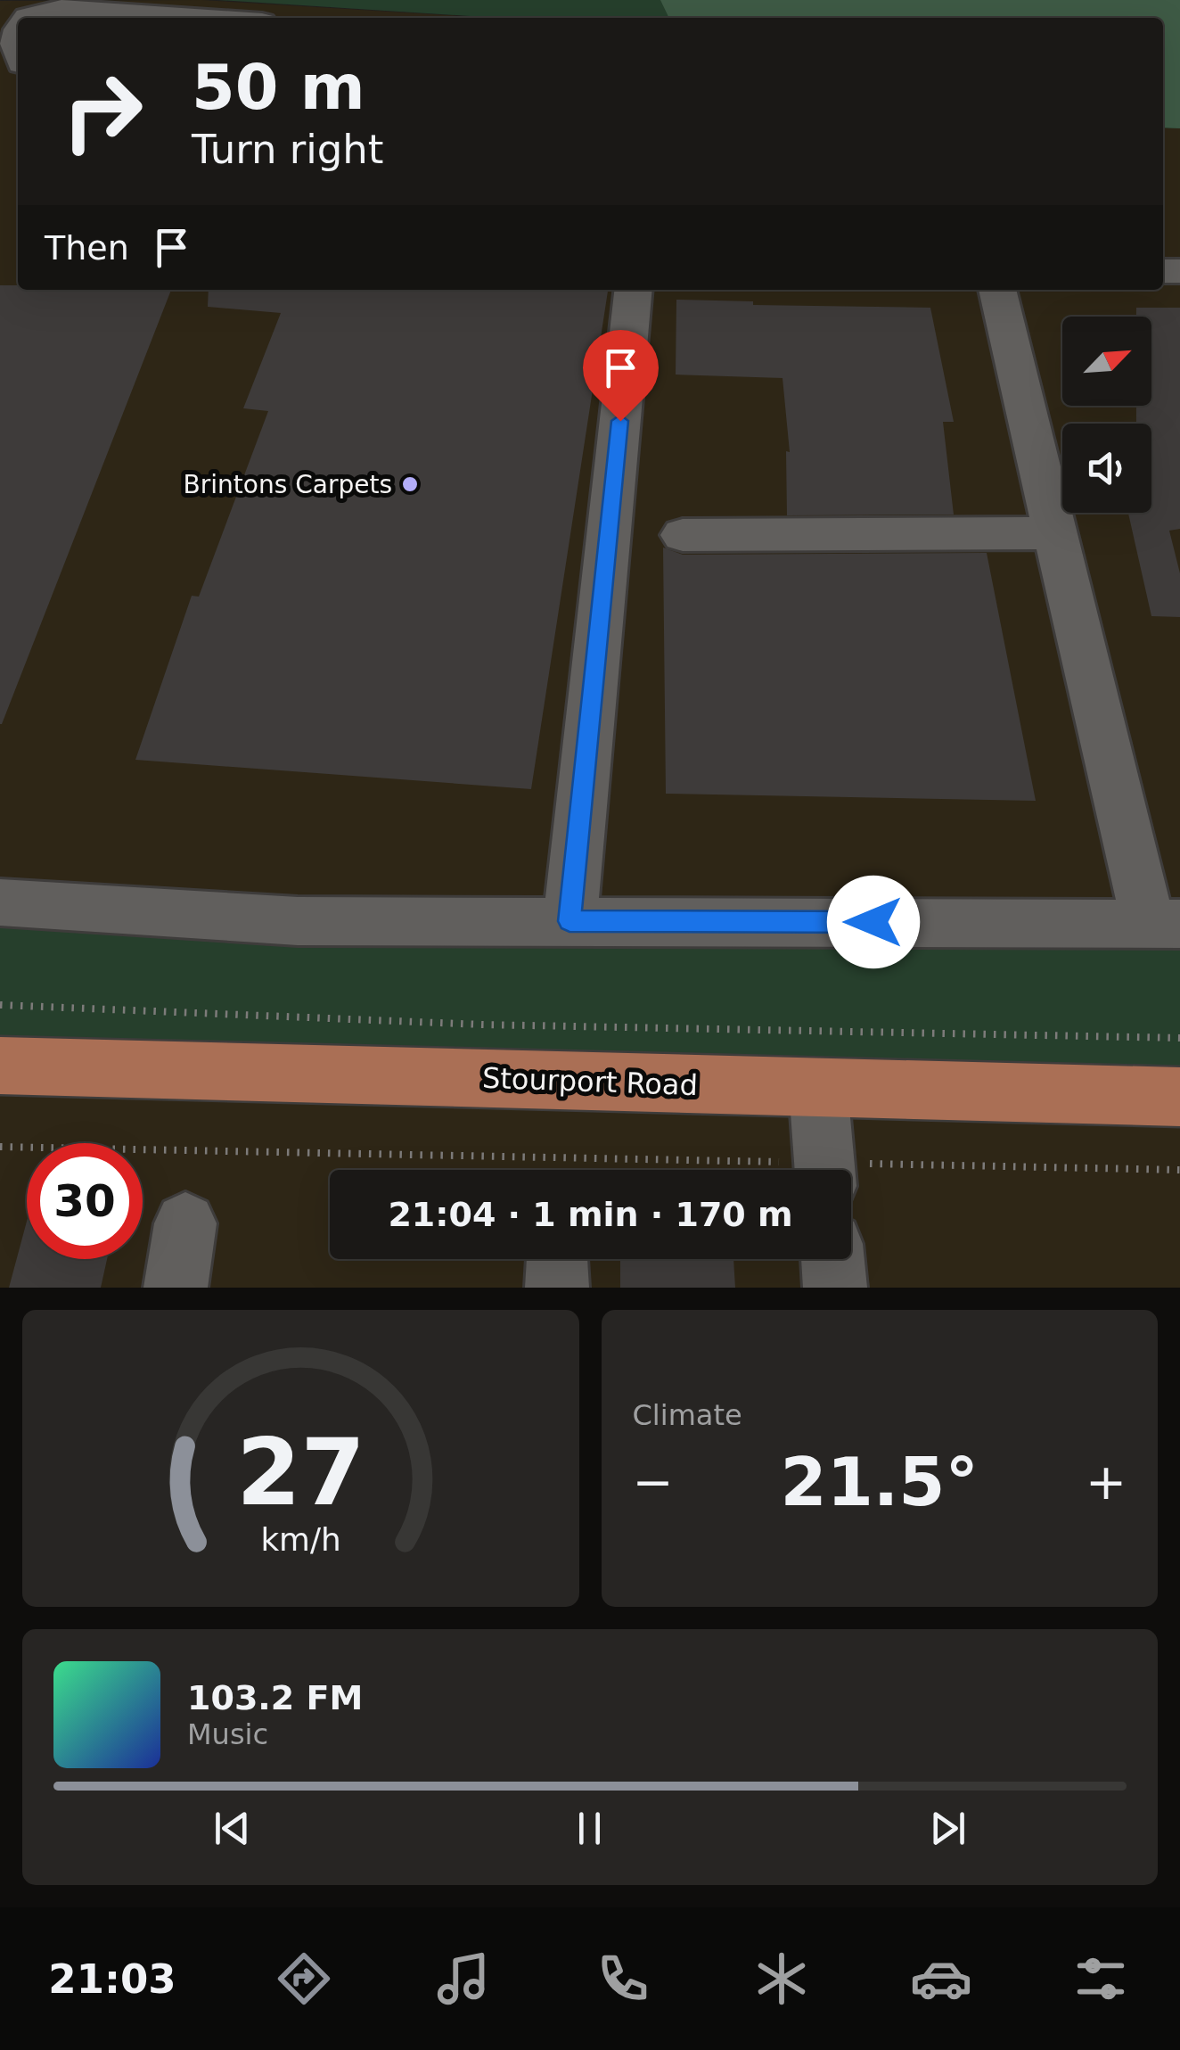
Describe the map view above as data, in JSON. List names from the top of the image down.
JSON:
{
  "streets": {
    "main road": ["Stourport Road"]
  },
  "places": ["Brintons Carpets"],
  "north": "top right",
  "page": {
    "turn": ["50 m", "Turn right"],
    "then": "Then",
    "limit": "30",
    "trip": "21:04 · 1 min · 170 m",
    "tile": "Climate",
    "heat": ["−", "21.5°", "+"],
    "song": ["103.2 FM", "Music"],
    "tabs": "21:03",
    "gauge": ["27", "km/h"]
  }
}
